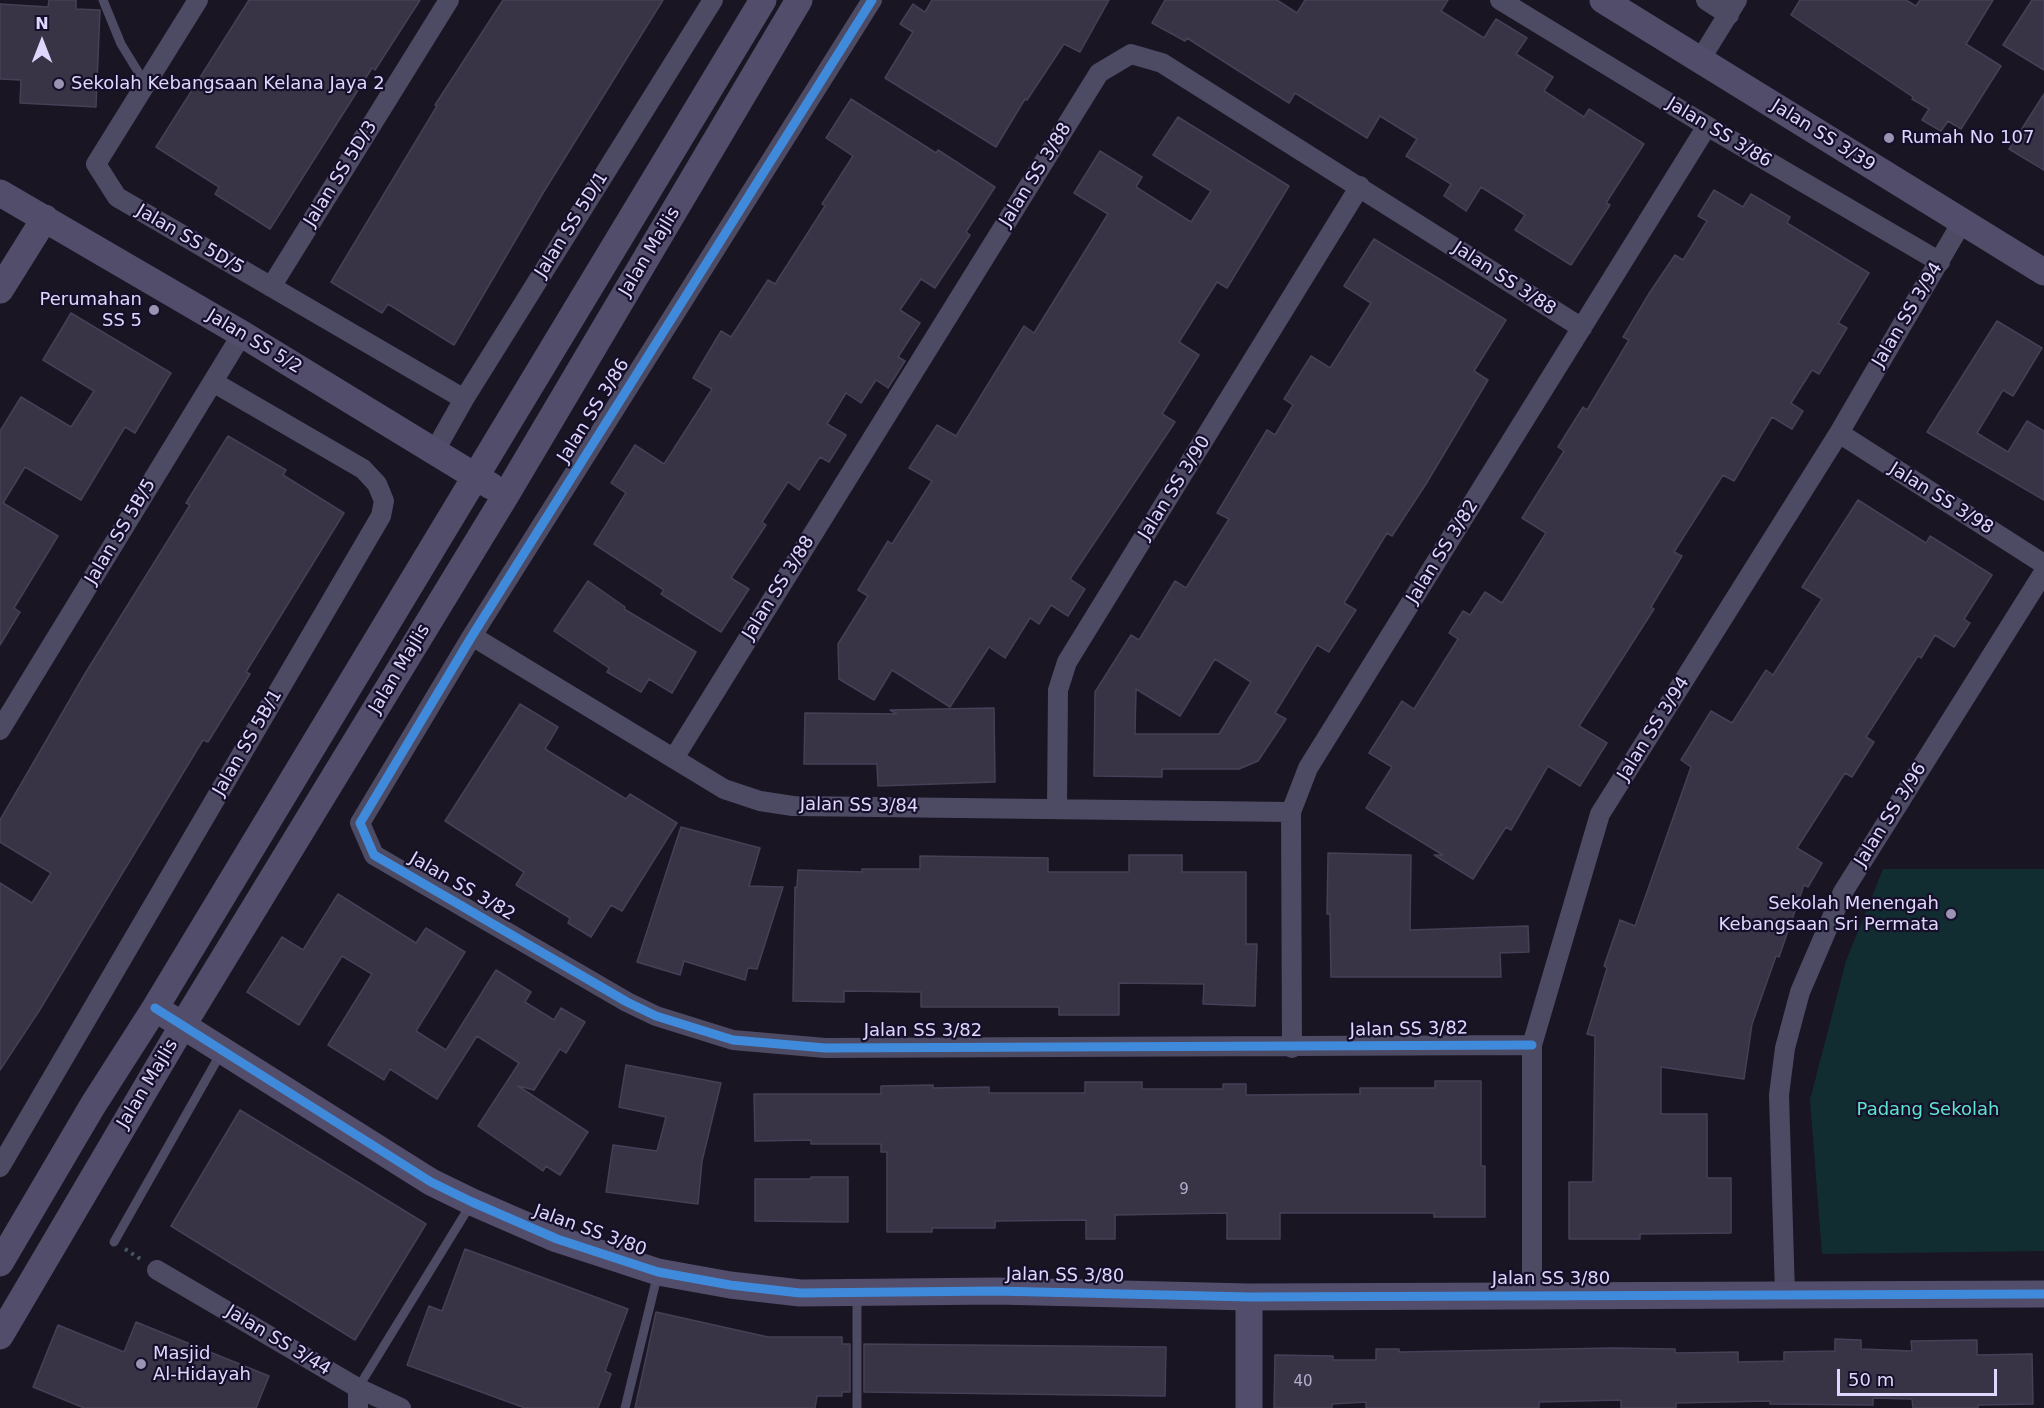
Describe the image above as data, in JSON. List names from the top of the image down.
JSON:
{
  "streets": {
    "street": [
      "Jalan SS 3/86",
      "Jalan SS 3/39",
      "Jalan SS 5D/3",
      "Jalan SS 3/88",
      "Jalan SS 5D/1",
      "Jalan SS 5D/5",
      "Jalan Majlis",
      "Jalan SS 3/94",
      "Jalan SS 5/2",
      "Jalan SS 3/90",
      "Jalan SS 3/98",
      "Jalan SS 5B/5",
      "Jalan SS 3/82",
      "Jalan SS 5B/1",
      "Jalan SS 3/84",
      "Jalan SS 3/96",
      "Jalan SS 3/80",
      "Jalan SS 3/44"
    ]
  },
  "crossings": [
    ["Jalan SS 3/86", "Jalan SS 3/94"],
    ["Jalan SS 3/86", "Jalan SS 3/82"],
    ["Jalan SS 3/86", "Jalan SS 3/84"],
    ["Jalan SS 3/39", "Jalan SS 3/94"],
    ["Jalan SS 5D/3", "Jalan SS 5D/5"],
    ["Jalan SS 3/88", "Jalan SS 3/90"],
    ["Jalan SS 3/88", "Jalan SS 3/82"],
    ["Jalan SS 3/88", "Jalan SS 3/84"],
    ["Jalan SS 5D/1", "Jalan SS 5D/5"],
    ["Jalan SS 5D/1", "Jalan SS 5/2"],
    ["Jalan Majlis", "Jalan SS 5/2"],
    ["Jalan Majlis", "Jalan SS 3/80"],
    ["Jalan SS 3/94", "Jalan SS 3/98"],
    ["Jalan SS 3/94", "Jalan SS 3/82"],
    ["Jalan SS 3/94", "Jalan SS 3/80"],
    ["Jalan SS 5/2", "Jalan SS 5B/5"],
    ["Jalan SS 3/90", "Jalan SS 3/84"],
    ["Jalan SS 5B/5", "Jalan SS 5B/1"],
    ["Jalan SS 3/82", "Jalan SS 3/84"],
    ["Jalan SS 3/96", "Jalan SS 3/80"]
  ],
  "parks": ["Padang Sekolah"],
  "places": [
    "Sekolah Kebangsaan Kelana Jaya 2",
    "Rumah No 107",
    "Perumahan SS 5",
    "Sekolah Menengah Kebangsaan Sri Permata",
    "Masjid Al-Hidayah"
  ],
  "house_numbers": ["9", "40"],
  "scale_bar": "50 m",
  "north": "top"
}
